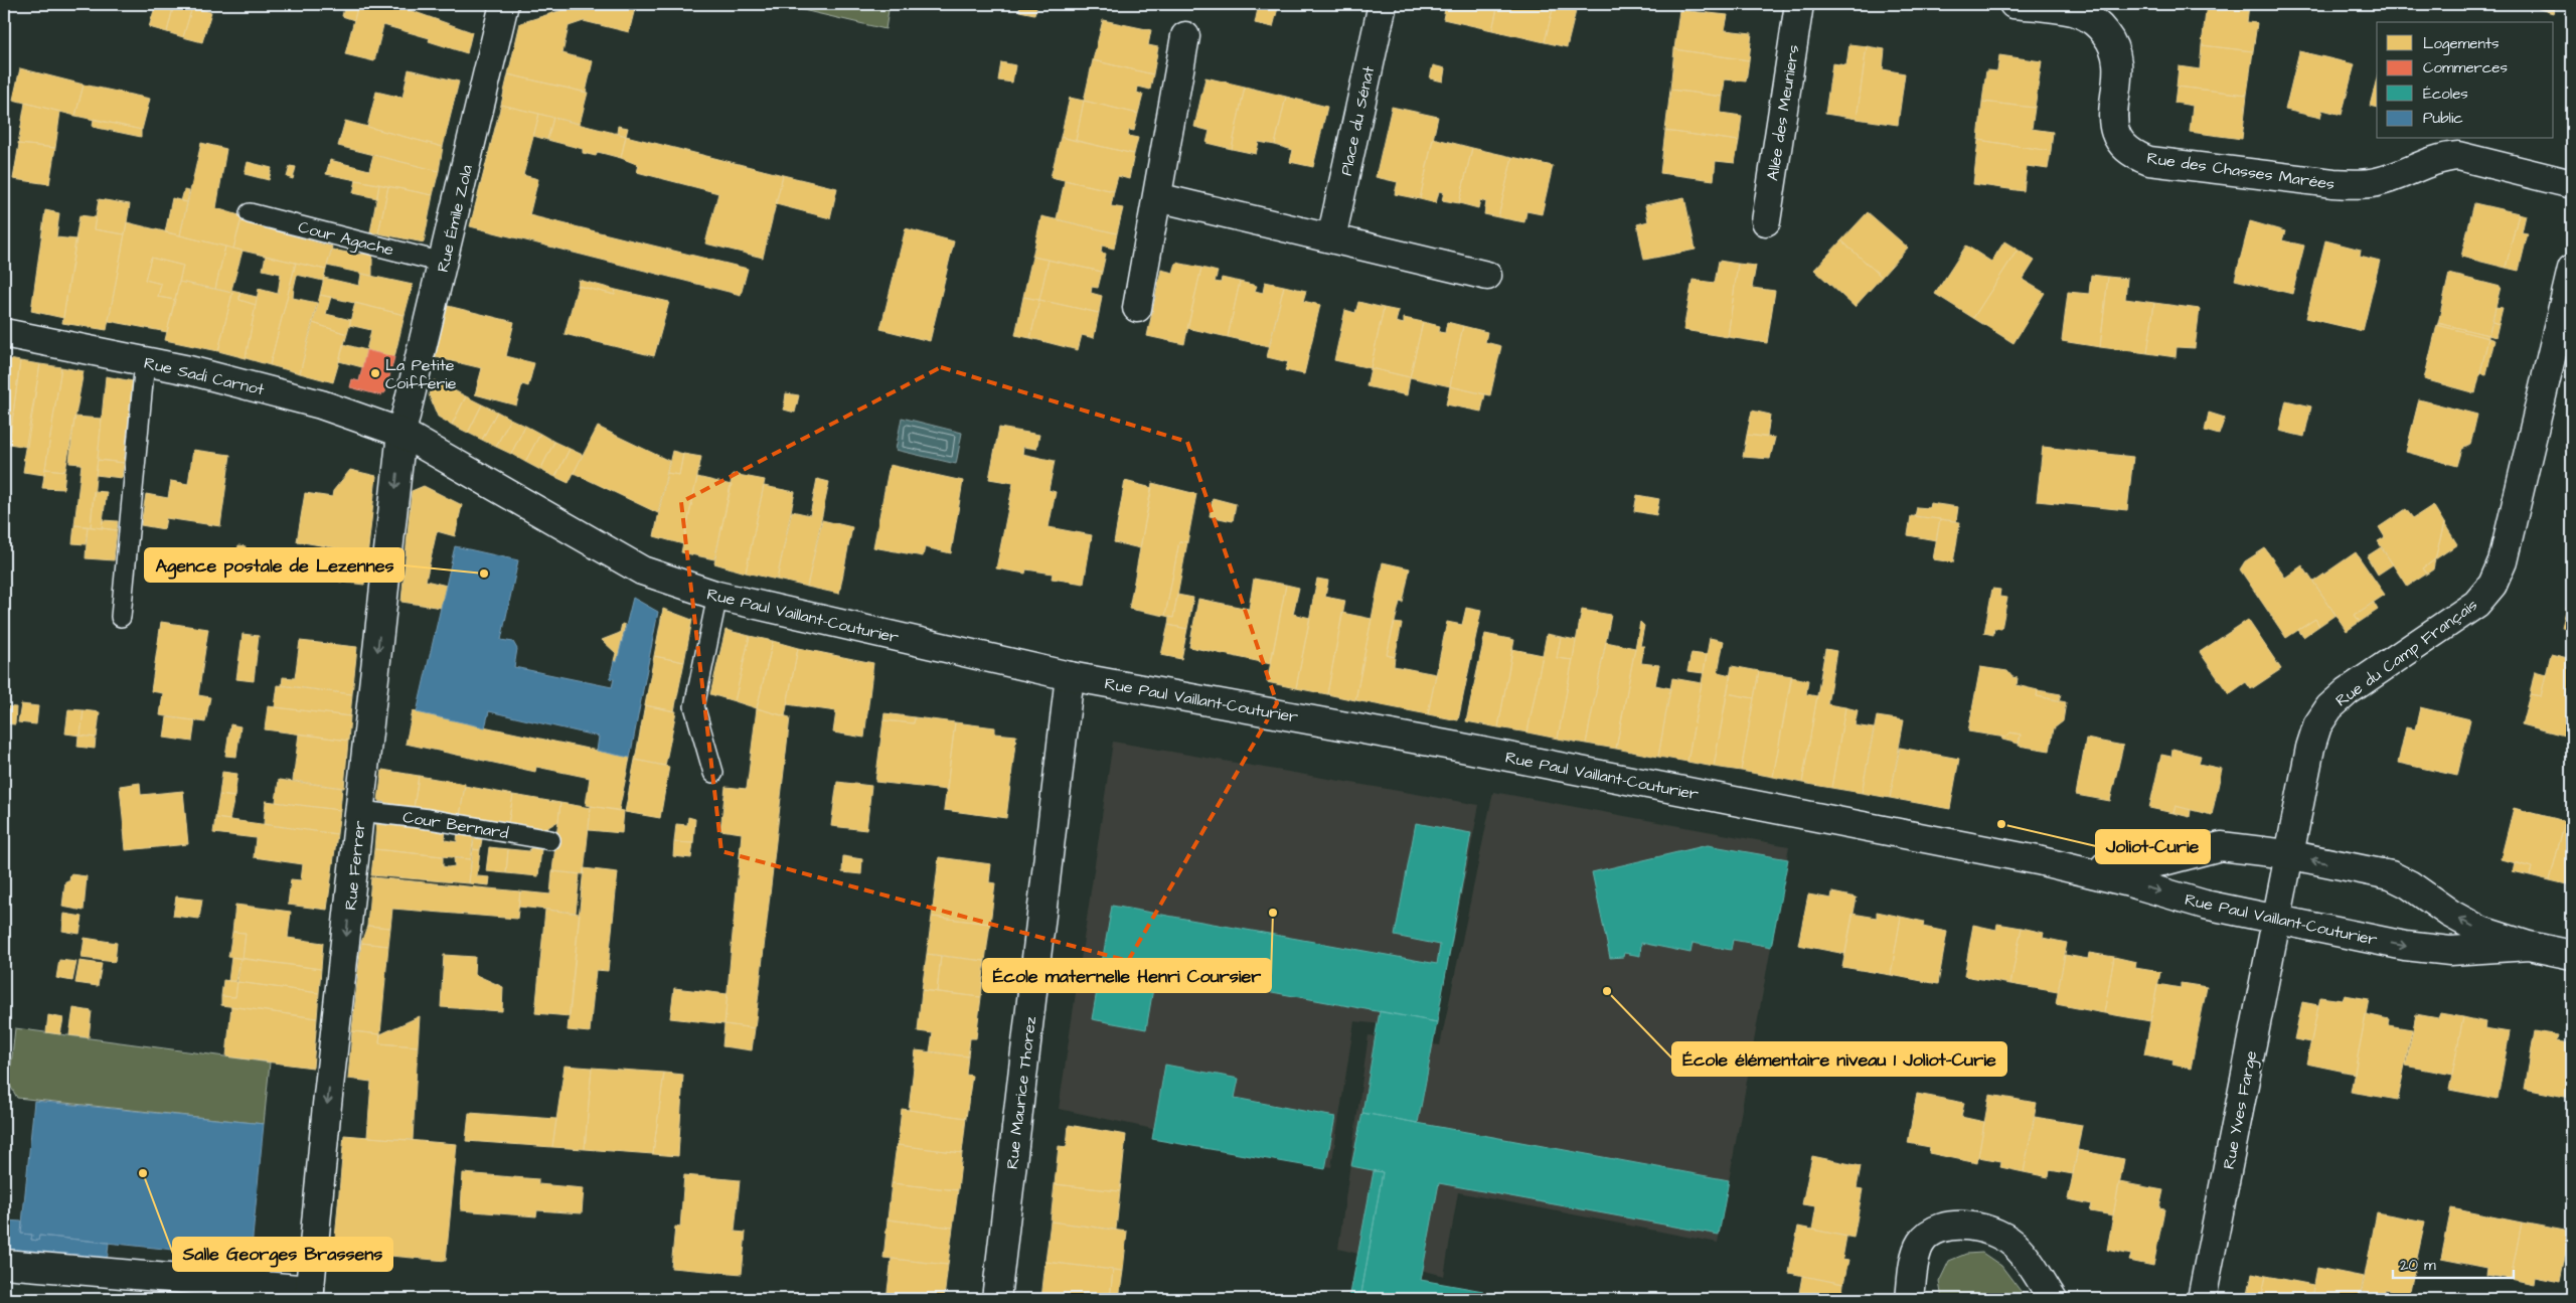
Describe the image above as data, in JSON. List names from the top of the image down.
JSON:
{
  "streets": {
    "street": [
      "Allée des Meuniers",
      "Place du Sénat",
      "Rue des Chasses Marées",
      "Rue Émile Zola",
      "Rue Sadi Carnot",
      "Rue Paul Vaillant-Couturier",
      "Rue du Camp Français",
      "Rue Ferrer",
      "Rue Maurice Thorez",
      "Rue Yves Farge"
    ],
    "lane": ["Cour Agache", "Cour Bernard"]
  },
  "crossings": [
    ["Rue Émile Zola", "Cour Agache"],
    ["Rue Émile Zola", "Rue Sadi Carnot"],
    ["Rue Émile Zola", "Rue Paul Vaillant-Couturier"],
    ["Rue Émile Zola", "Rue Ferrer"],
    ["Rue Sadi Carnot", "Rue Paul Vaillant-Couturier"],
    ["Rue Sadi Carnot", "Rue Ferrer"],
    ["Rue Paul Vaillant-Couturier", "Rue du Camp Français"],
    ["Rue Paul Vaillant-Couturier", "Rue Ferrer"],
    ["Rue Paul Vaillant-Couturier", "Rue Maurice Thorez"],
    ["Rue Paul Vaillant-Couturier", "Rue Yves Farge"],
    ["Rue du Camp Français", "Rue Yves Farge"],
    ["Cour Bernard", "Rue Ferrer"]
  ],
  "one_way": ["Rue Ferrer"],
  "places": [
    "La Petite Coifferie",
    "Agence postale de Lezennes",
    "Joliot-Curie",
    "École maternelle Henri Coursier",
    "École élémentaire niveau 1 Joliot-Curie",
    "Salle Georges Brassens"
  ],
  "legend": [
    "Logements",
    "Commerces",
    "Écoles",
    "Public"
  ],
  "scale_bar": "20 m"
}
